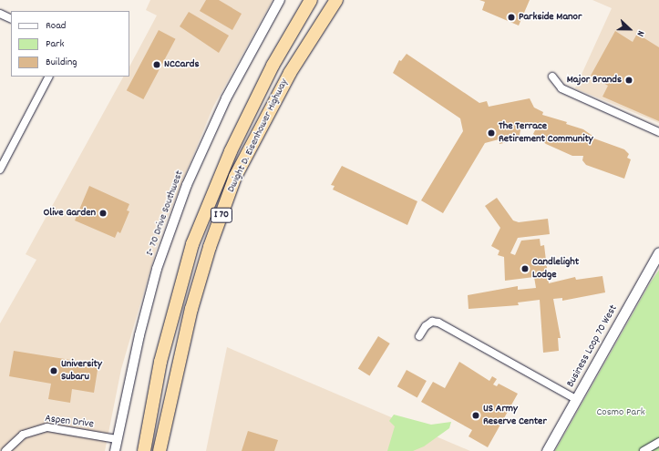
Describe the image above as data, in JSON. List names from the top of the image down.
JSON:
{
  "streets": {
    "highway": ["Dwight D. Eisenhower Highway", "I 70"],
    "main road": ["Business Loop 70 West"],
    "street": ["I- 70 Drive Southwest", "Aspen Drive"]
  },
  "crossings": [
    ["I- 70 Drive Southwest", "Aspen Drive"]
  ],
  "parks": ["Cosmo Park"],
  "places": [
    "Parkside Manor",
    "NCCards",
    "Major Brands",
    "The Terrace Retirement Community",
    "Olive Garden",
    "Candlelight Lodge",
    "University Subaru",
    "US Army Reserve Center"
  ],
  "legend": ["Road", "Park", "Building"],
  "north": "right"
}
